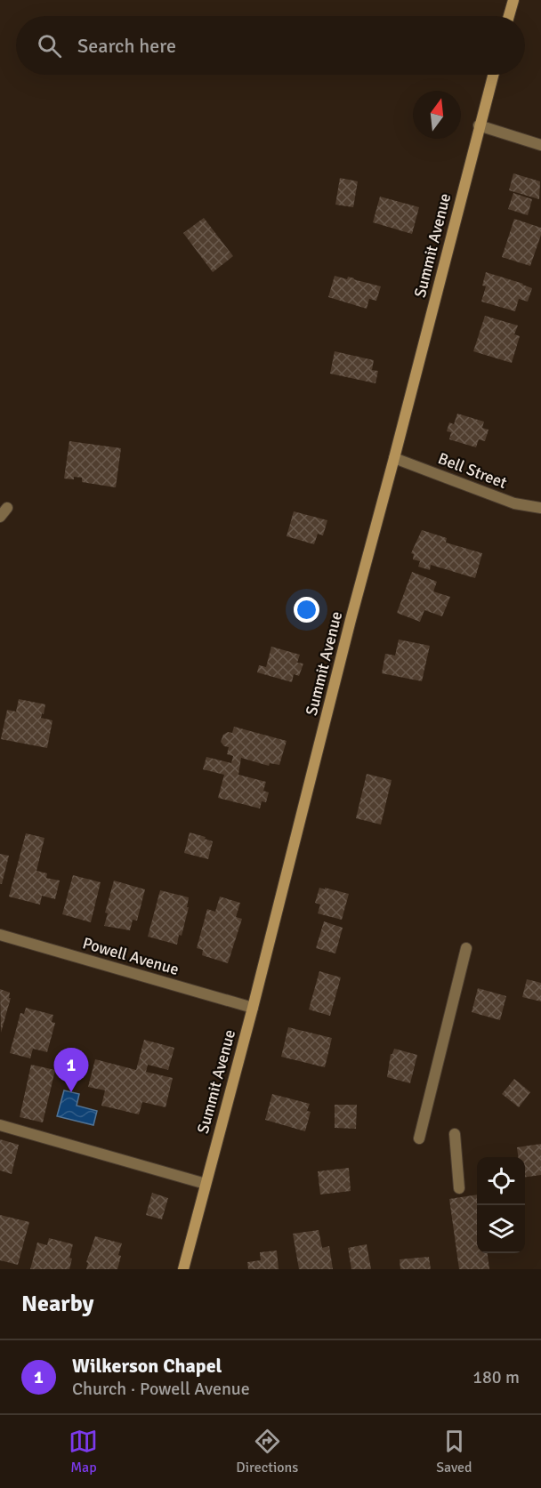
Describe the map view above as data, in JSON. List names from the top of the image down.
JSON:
{
  "streets": {
    "street": ["Summit Avenue", "Bell Street", "Powell Avenue"]
  },
  "crossings": [
    ["Summit Avenue", "Bell Street"],
    ["Summit Avenue", "Powell Avenue"]
  ],
  "north": "top",
  "page": {
    "search": "Search here",
    "pins": "1",
    "heading": "Nearby",
    "list": [
      {
        "mark": "1",
        "name": "Wilkerson Chapel",
        "note": "Church · Powell Avenue",
        "value": "180 m"
      }
    ],
    "nav": ["Map", "Directions", "Saved"]
  }
}
